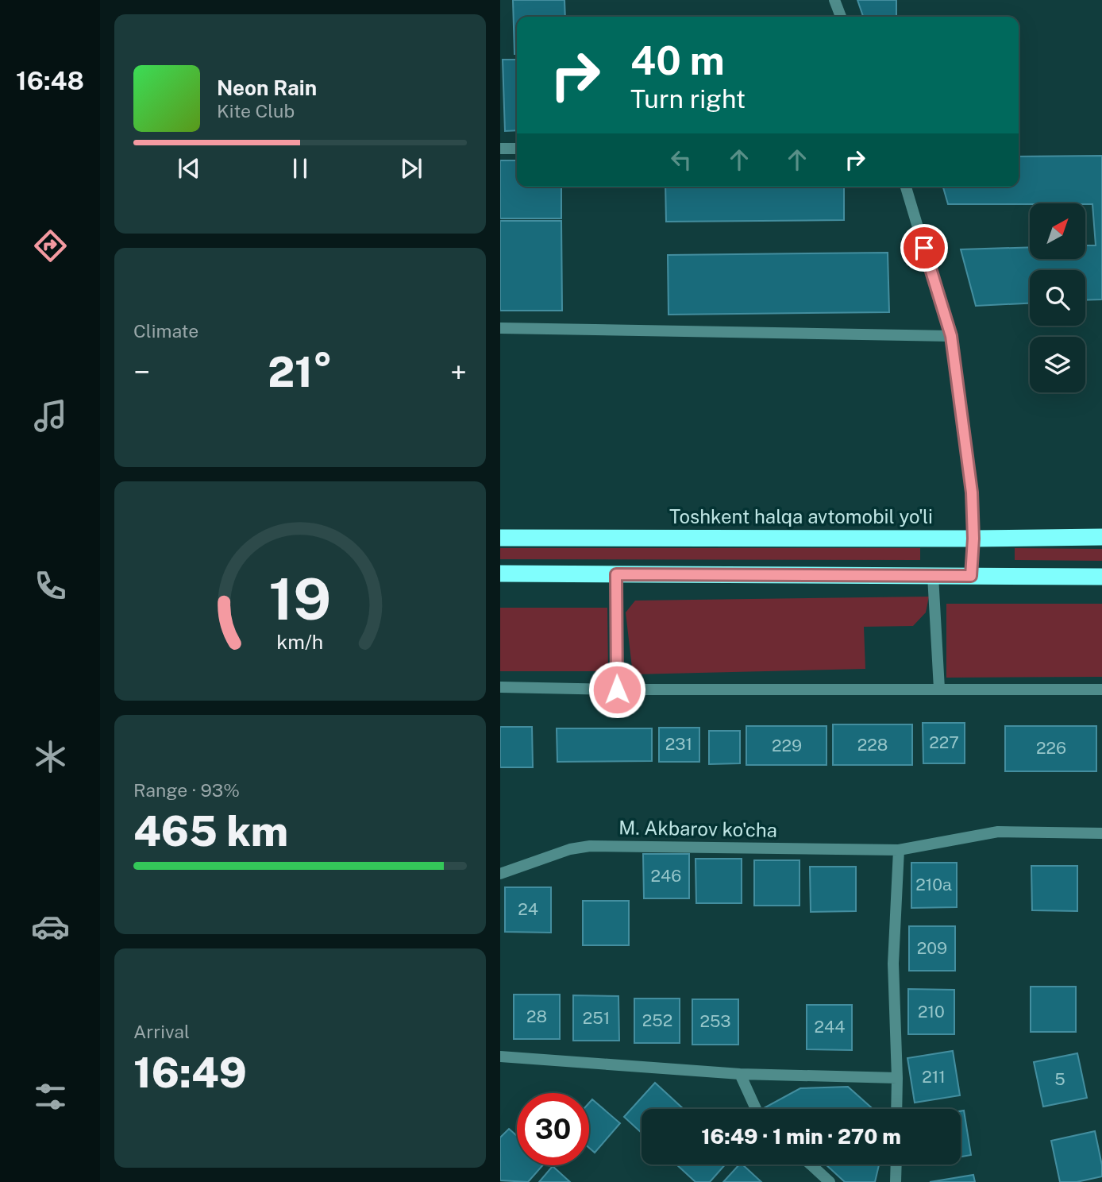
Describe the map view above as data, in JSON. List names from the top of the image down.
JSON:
{
  "streets": {
    "highway": ["Toshkent halqa avtomobil yo'li"],
    "street": ["M. Akbarov ko'cha"]
  },
  "house_numbers": [
    "227",
    "231",
    "228",
    "229",
    "226",
    "246",
    "210а",
    "24",
    "209",
    "210",
    "28",
    "251",
    "252",
    "253",
    "244",
    "211",
    "5"
  ],
  "north": "top right",
  "page": {
    "tabs": "16:48",
    "turn": ["40 m", "Turn right"],
    "song": ["Neon Rain", "Kite Club"],
    "tile": [
      "Climate",
      ["Range · 93%", "465 km"],
      ["Arrival", "16:49"]
    ],
    "heat": ["−", "21°", "+"],
    "limit": "30",
    "trip": "16:49 · 1 min · 270 m",
    "gauge": ["19", "km/h"]
  }
}
